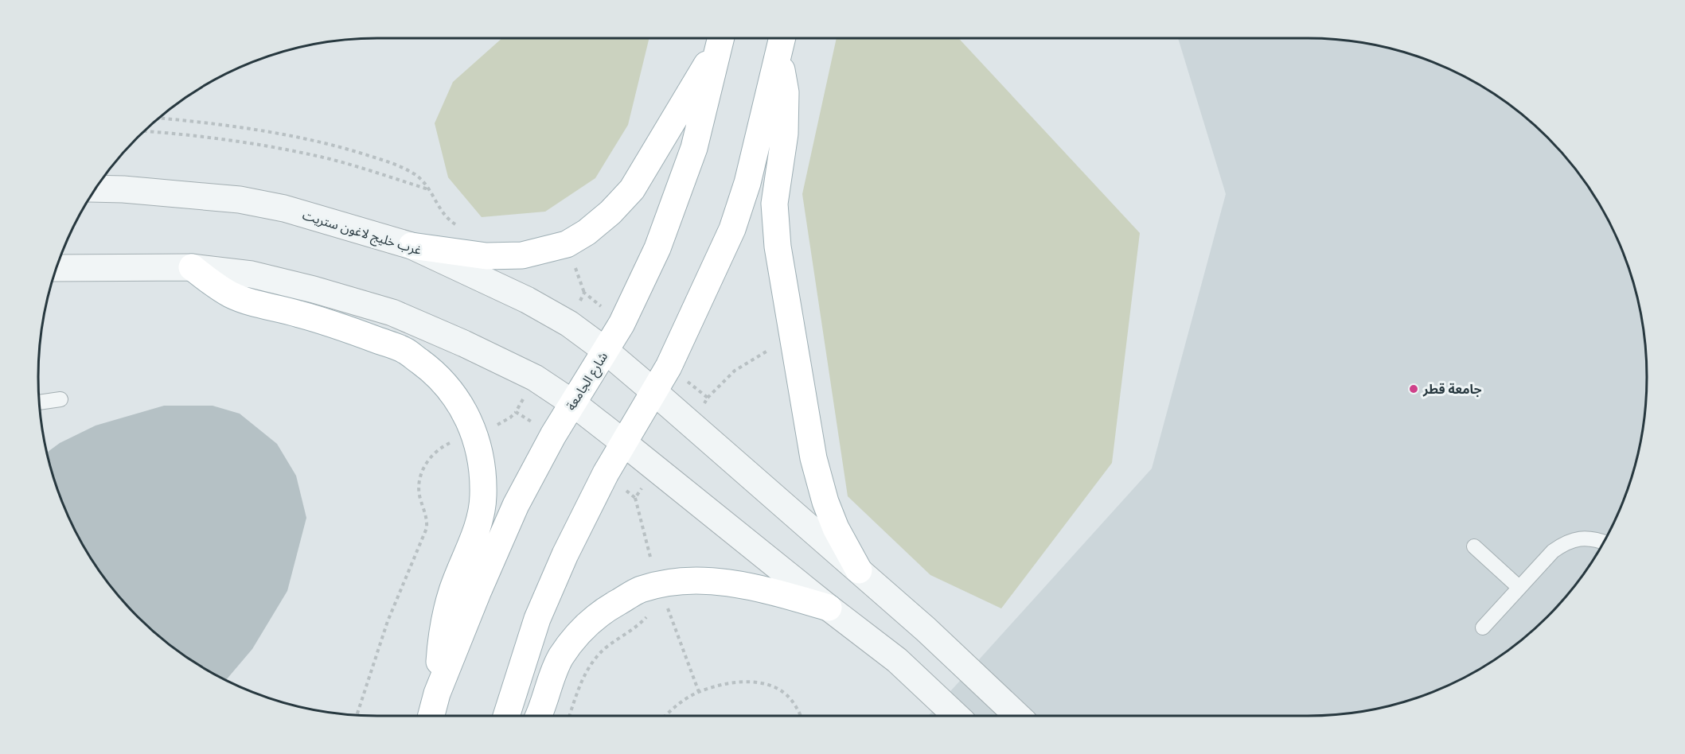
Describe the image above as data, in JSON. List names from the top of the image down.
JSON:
{
  "streets": {
    "main road": ["شارع الجامعة"],
    "street": ["غرب خليج لاغون ستريت"]
  },
  "crossings": [
    ["غرب خليج لاغون ستريت", "شارع الجامعة"]
  ],
  "places": ["جامعة قطر"]
}
